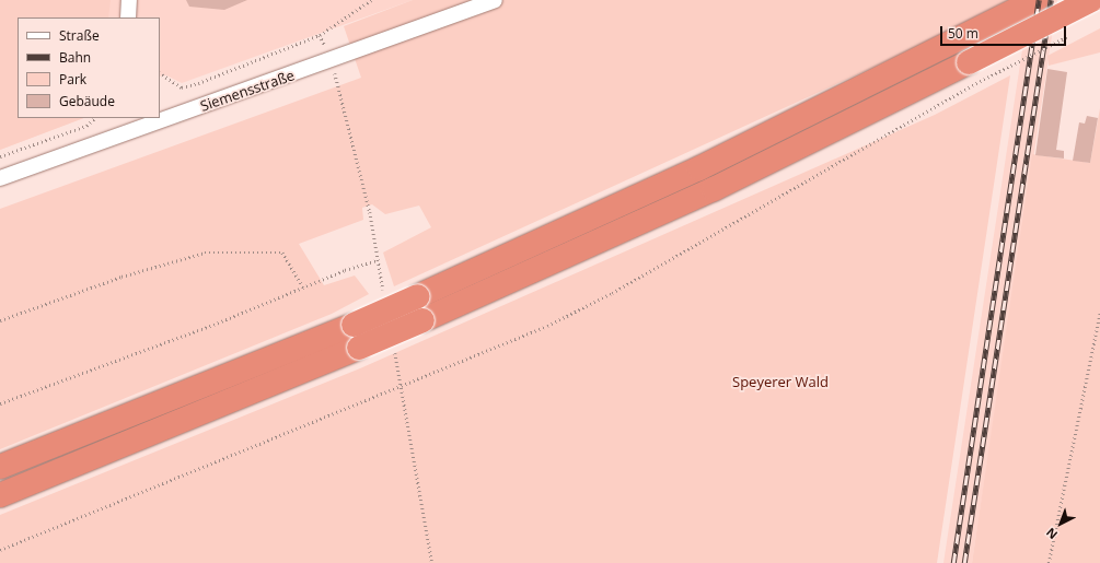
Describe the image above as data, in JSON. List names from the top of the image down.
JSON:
{
  "streets": {
    "street": ["Siemensstraße"]
  },
  "parks": ["Speyerer Wald"],
  "legend": [
    "Straße",
    "Bahn",
    "Park",
    "Gebäude"
  ],
  "scale_bar": "50 m",
  "north": "bottom left"
}
